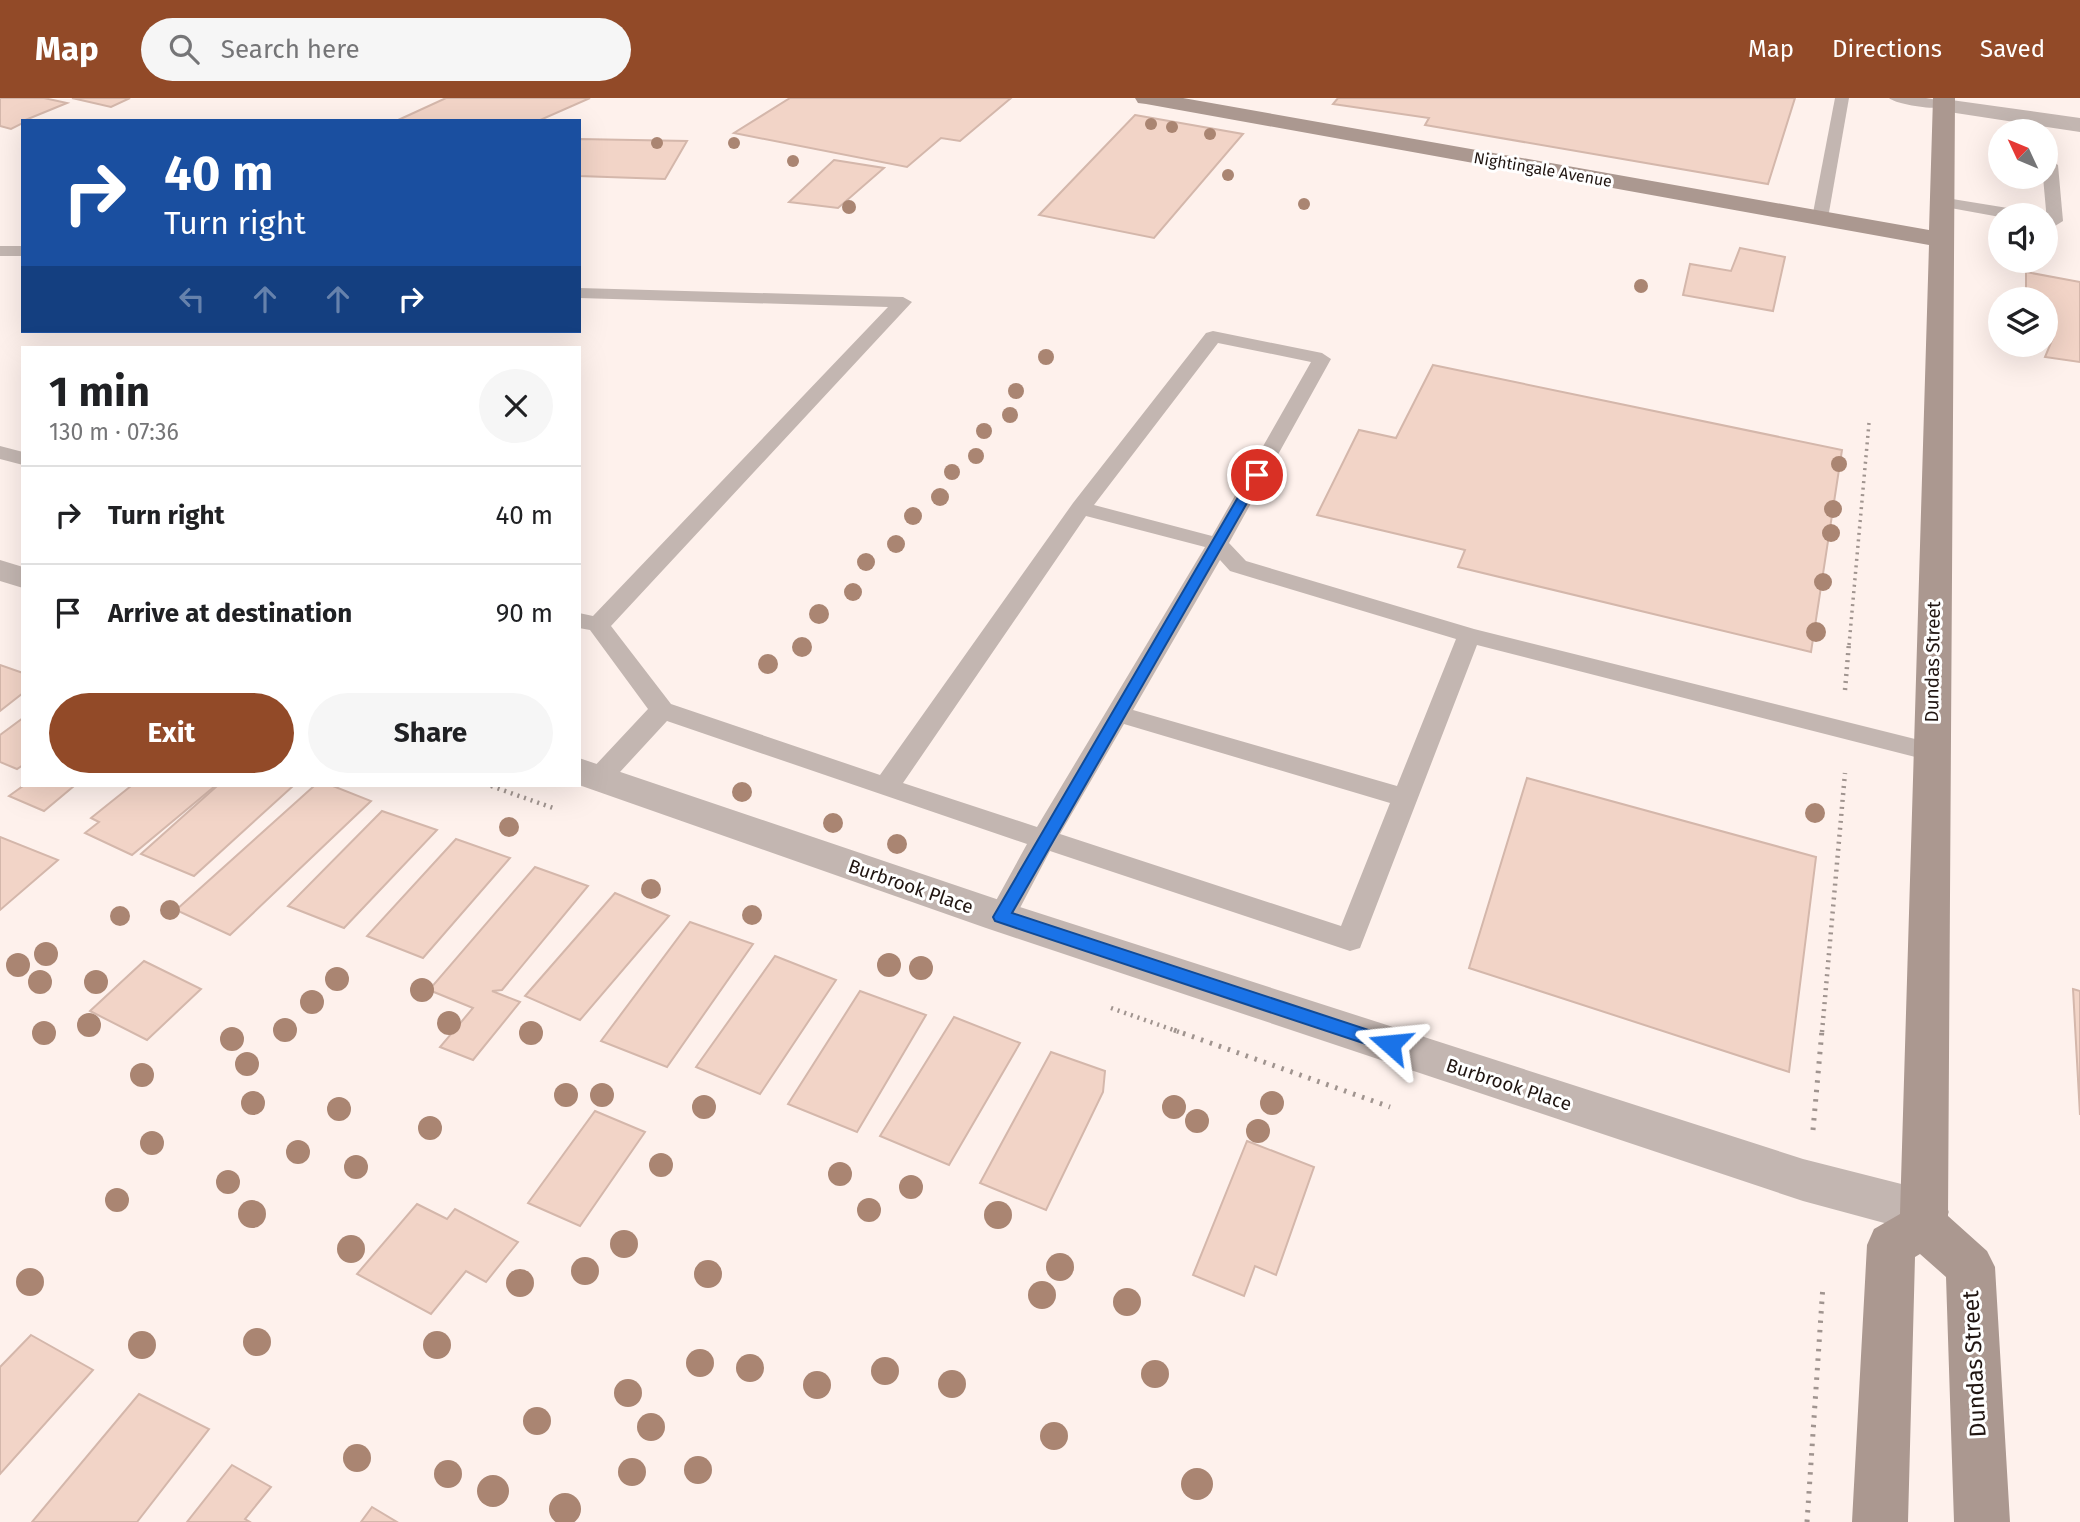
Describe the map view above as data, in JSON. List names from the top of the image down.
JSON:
{
  "streets": {
    "main road": ["Nightingale Avenue", "Dundas Street"],
    "street": ["Burbrook Place"]
  },
  "crossings": [
    ["Nightingale Avenue", "Dundas Street"],
    ["Dundas Street", "Burbrook Place"]
  ],
  "north": "top left",
  "page": {
    "header": "Map",
    "search": "Search here",
    "nav": ["Map", "Directions", "Saved"],
    "turn": ["40 m", "Turn right"],
    "heading": ["1 min", "130 m · 07:36"],
    "list": [
      {
        "name": "Turn right",
        "value": "40 m"
      },
      {
        "name": "Arrive at destination",
        "value": "90 m"
      }
    ],
    "buttons": ["Exit", "Share"]
  }
}
